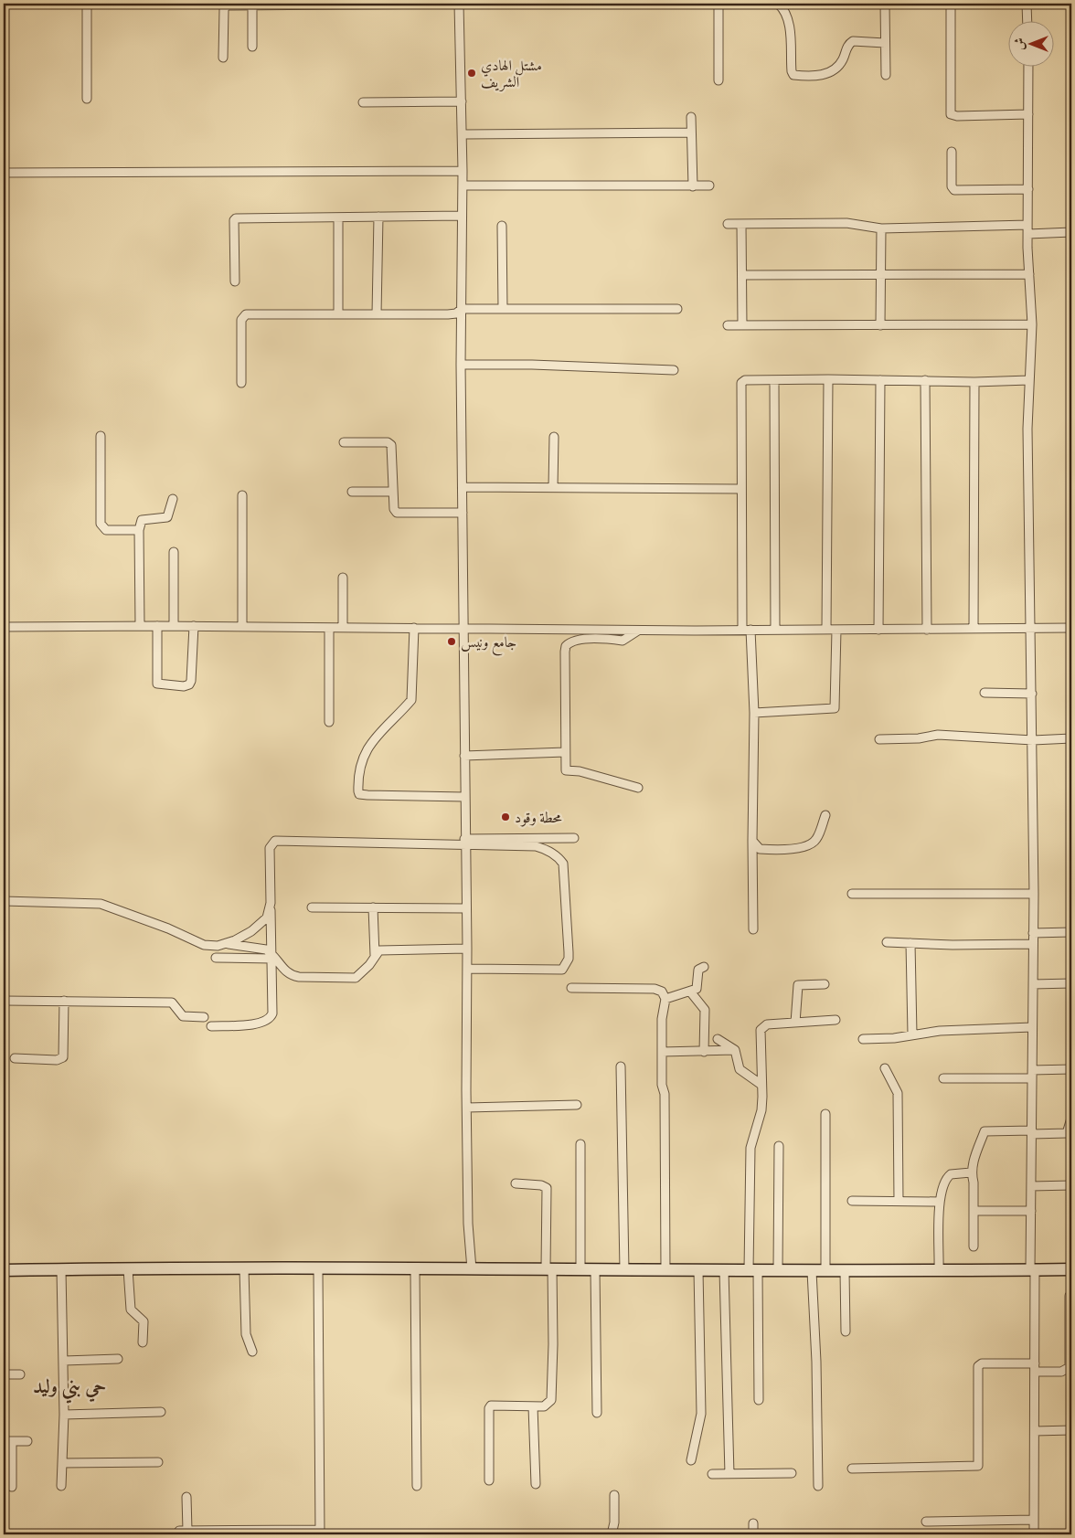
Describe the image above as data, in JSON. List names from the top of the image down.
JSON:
{
  "districts": ["حي بني وليد"],
  "places": ["مشتل الهادي الشريف", "جامع ونيس", "محطة وقود"],
  "north": "left"
}
